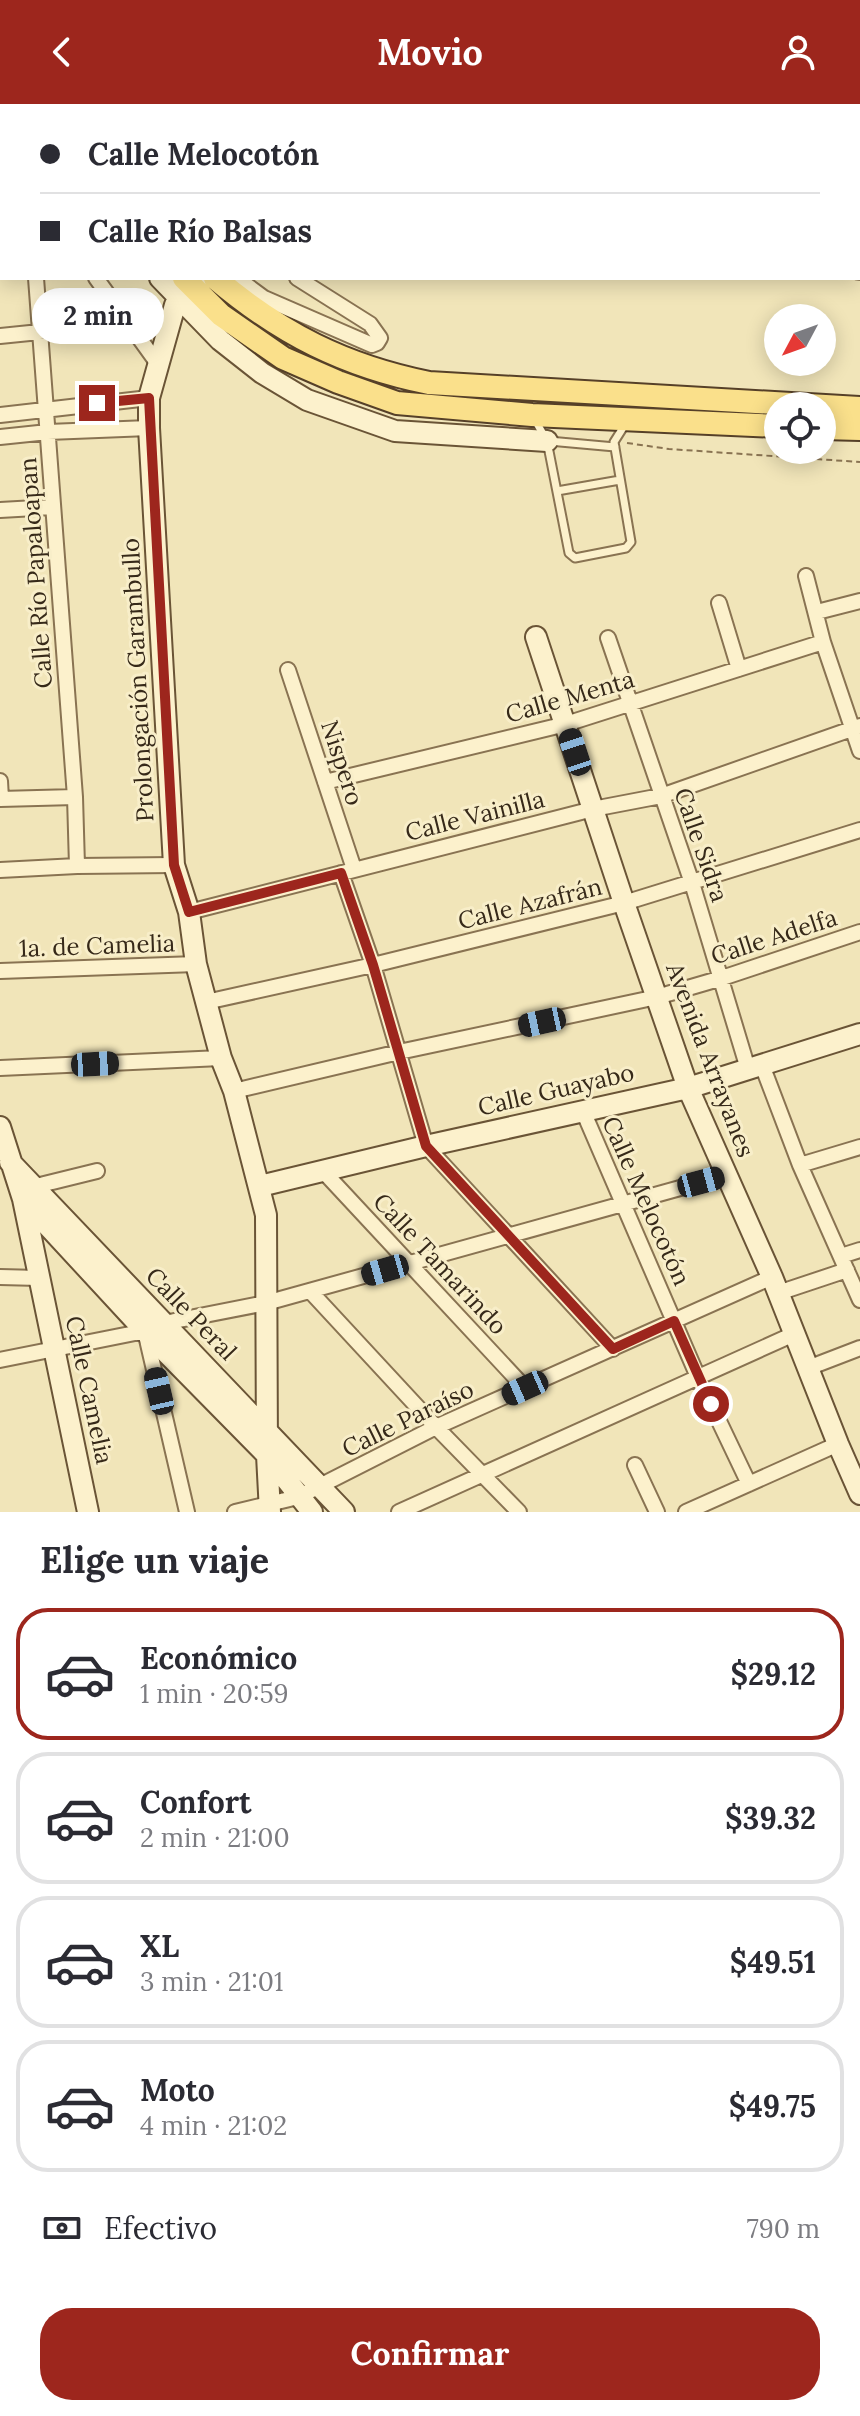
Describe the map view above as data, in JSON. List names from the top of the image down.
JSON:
{
  "streets": {
    "street": [
      "Calle Río Papaloapan",
      "Prolongación Garambullo",
      "Calle Menta",
      "Nispero",
      "Calle Vainilla",
      "Calle Sidra",
      "Calle Azafrán",
      "Calle Adelfa",
      "1a. de Camelia",
      "Avenida Arrayanes",
      "Calle Guayabo",
      "Calle Melocotón",
      "Calle Tamarindo",
      "Calle Peral",
      "Calle Camelia",
      "Calle Paraíso"
    ]
  },
  "crossings": [
    ["Prolongación Garambullo", "Calle Vainilla"],
    ["Prolongación Garambullo", "Calle Azafrán"],
    ["Prolongación Garambullo", "Calle Adelfa"],
    ["Prolongación Garambullo", "1a. de Camelia"],
    ["Prolongación Garambullo", "Calle Guayabo"],
    ["Prolongación Garambullo", "Calle Peral"],
    ["Prolongación Garambullo", "Calle Paraíso"],
    ["Calle Menta", "Nispero"],
    ["Calle Menta", "Calle Sidra"],
    ["Calle Menta", "Avenida Arrayanes"],
    ["Nispero", "Calle Vainilla"],
    ["Nispero", "Calle Azafrán"],
    ["Nispero", "Calle Adelfa"],
    ["Nispero", "Calle Guayabo"],
    ["Nispero", "Calle Paraíso"],
    ["Calle Vainilla", "Calle Sidra"],
    ["Calle Vainilla", "Avenida Arrayanes"],
    ["Calle Sidra", "Calle Azafrán"],
    ["Calle Sidra", "Calle Adelfa"],
    ["Calle Sidra", "Calle Guayabo"],
    ["Calle Sidra", "Calle Paraíso"],
    ["Calle Azafrán", "Avenida Arrayanes"],
    ["Calle Adelfa", "Avenida Arrayanes"],
    ["Avenida Arrayanes", "Calle Guayabo"],
    ["Avenida Arrayanes", "Calle Paraíso"],
    ["Calle Guayabo", "Calle Melocotón"],
    ["Calle Guayabo", "Calle Tamarindo"],
    ["Calle Melocotón", "Calle Paraíso"],
    ["Calle Tamarindo", "Calle Paraíso"],
    ["Calle Peral", "Calle Camelia"],
    ["Calle Peral", "Calle Paraíso"]
  ],
  "north": "bottom left",
  "page": {
    "header": "Movio",
    "banner": ["Calle Melocotón", "Calle Río Balsas"],
    "bubble": "2 min",
    "heading": "Elige un viaje",
    "list": [
      {
        "name": "Económico",
        "note": "1 min · 20:59",
        "value": "$29.12"
      },
      {
        "name": "Confort",
        "note": "2 min · 21:00",
        "value": "$39.32"
      },
      {
        "name": "XL",
        "note": "3 min · 21:01",
        "value": "$49.51"
      },
      {
        "name": "Moto",
        "note": "4 min · 21:02",
        "value": "$49.75"
      }
    ],
    "pay": ["Efectivo", "790 m"],
    "buttons": "Confirmar"
  }
}
